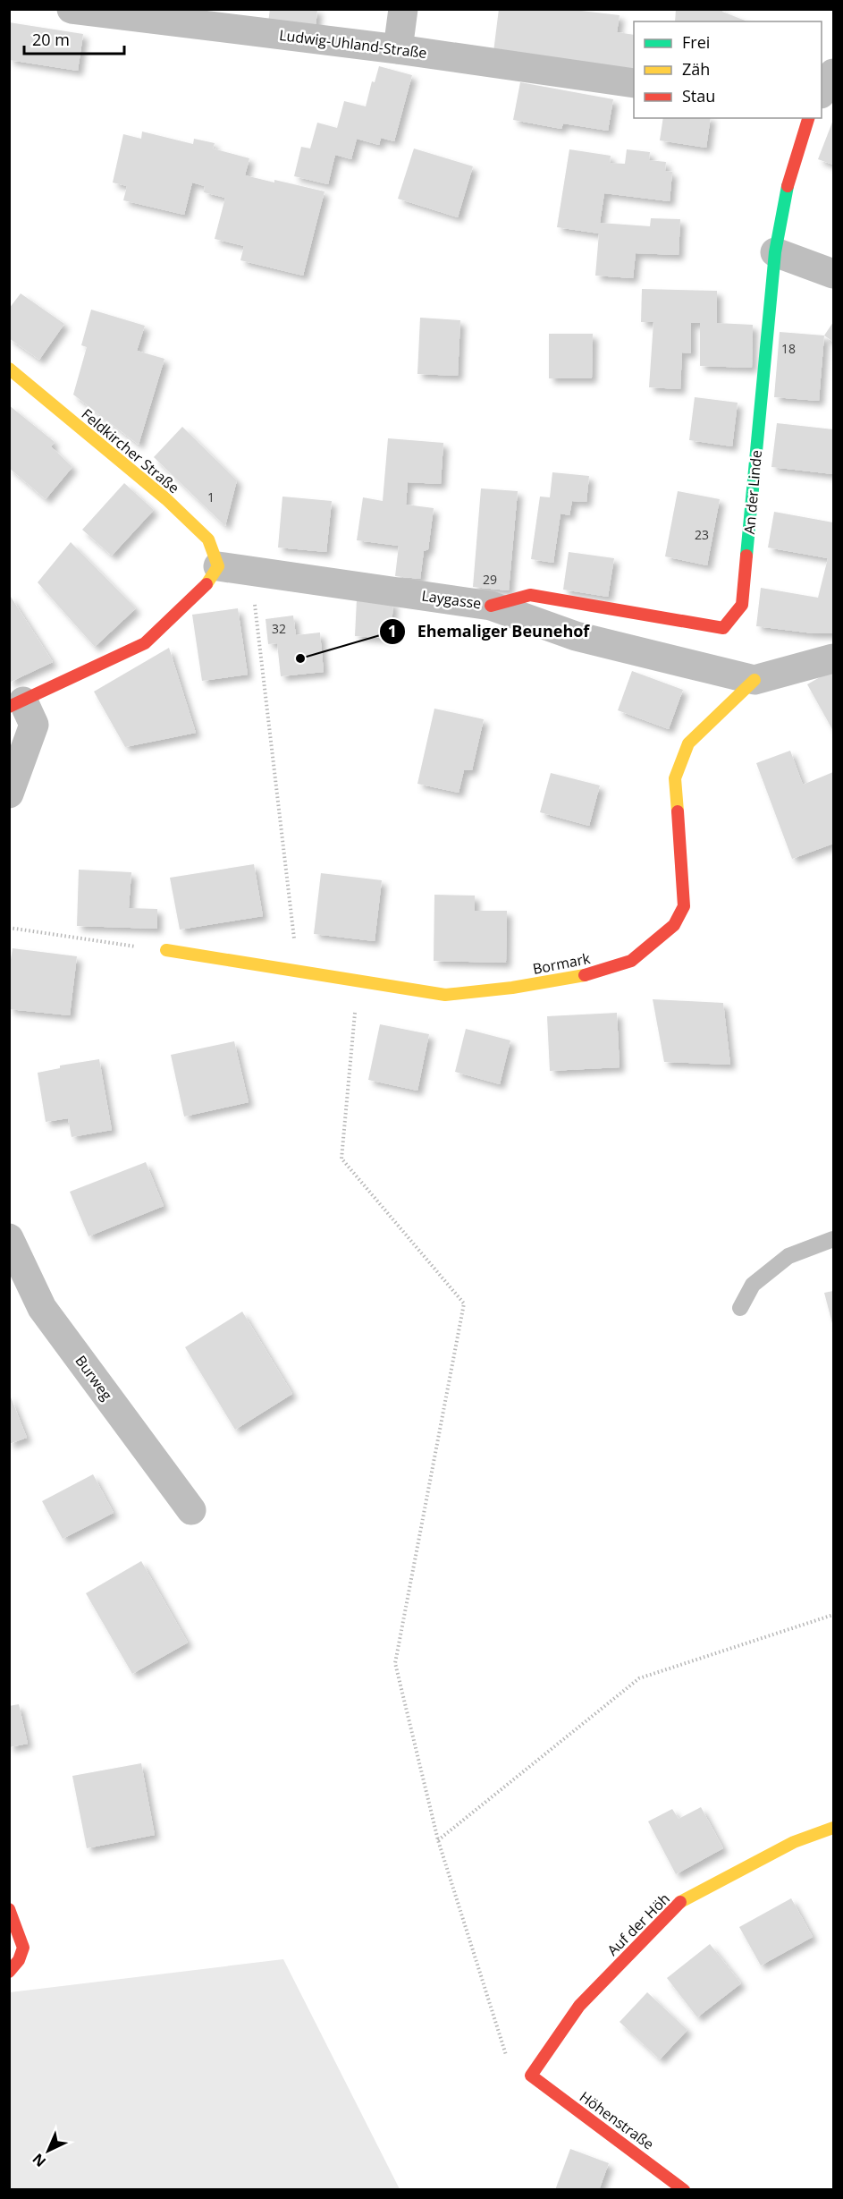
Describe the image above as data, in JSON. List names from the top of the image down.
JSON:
{
  "streets": {
    "street": [
      "Ludwig-Uhland-Straße",
      "Feldkircher Straße",
      "An der Linde",
      "Laygasse",
      "Bormark",
      "Burweg",
      "Auf der Höh",
      "Höhenstraße"
    ]
  },
  "crossings": [
    ["Feldkircher Straße", "Laygasse"],
    ["An der Linde", "Laygasse"],
    ["Laygasse", "Bormark"],
    ["Auf der Höh", "Höhenstraße"]
  ],
  "places": ["Ehemaliger Beunehof"],
  "house_numbers": [
    "18",
    "1",
    "23",
    "29",
    "32"
  ],
  "legend": ["Frei", "Zäh", "Stau"],
  "scale_bar": "20 m",
  "north": "bottom left"
}
